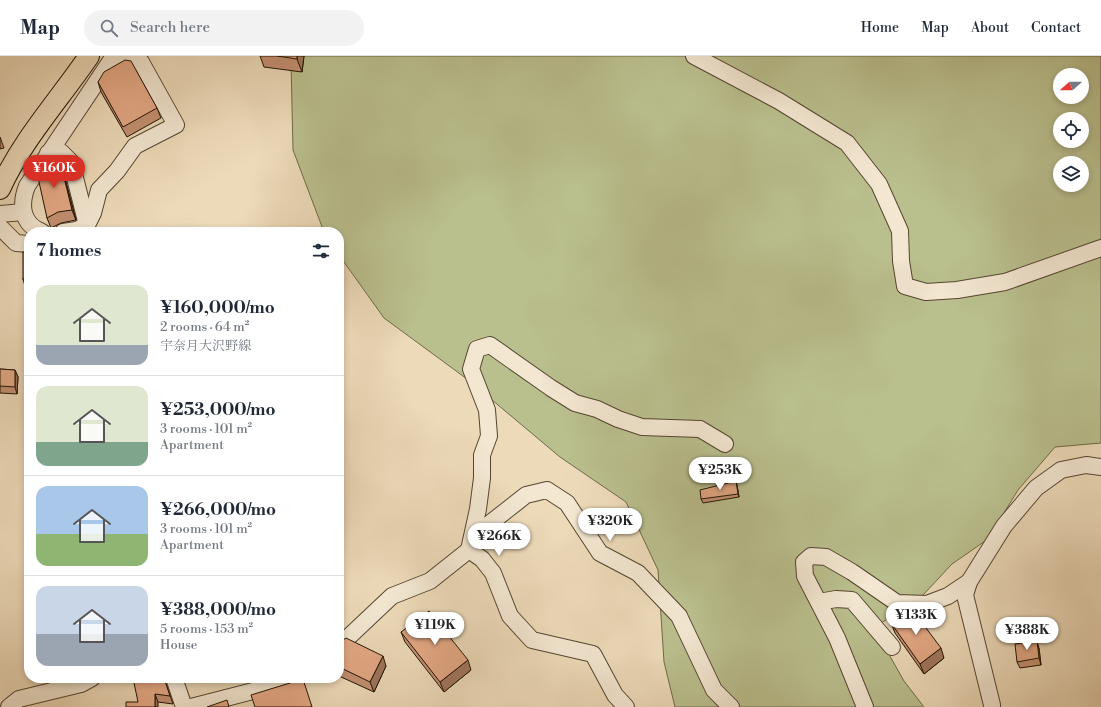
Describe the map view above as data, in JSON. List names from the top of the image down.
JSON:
{
  "north": "left",
  "page": {
    "header": "Map",
    "search": "Search here",
    "nav": [
      "Home",
      "Map",
      "About",
      "Contact"
    ],
    "price": [
      "¥160K",
      "¥253K",
      "¥320K",
      "¥266K",
      "¥133K",
      "¥119K",
      "¥388K"
    ],
    "heading": "7 homes",
    "list": [
      {
        "name": "¥160,000/mo",
        "note": "2 rooms · 64 m² · 宇奈月大沢野線"
      },
      {
        "name": "¥253,000/mo",
        "note": "3 rooms · 101 m² · Apartment"
      },
      {
        "name": "¥266,000/mo",
        "note": "3 rooms · 101 m² · Apartment"
      },
      {
        "name": "¥388,000/mo",
        "note": "5 rooms · 153 m² · House"
      }
    ]
  }
}
